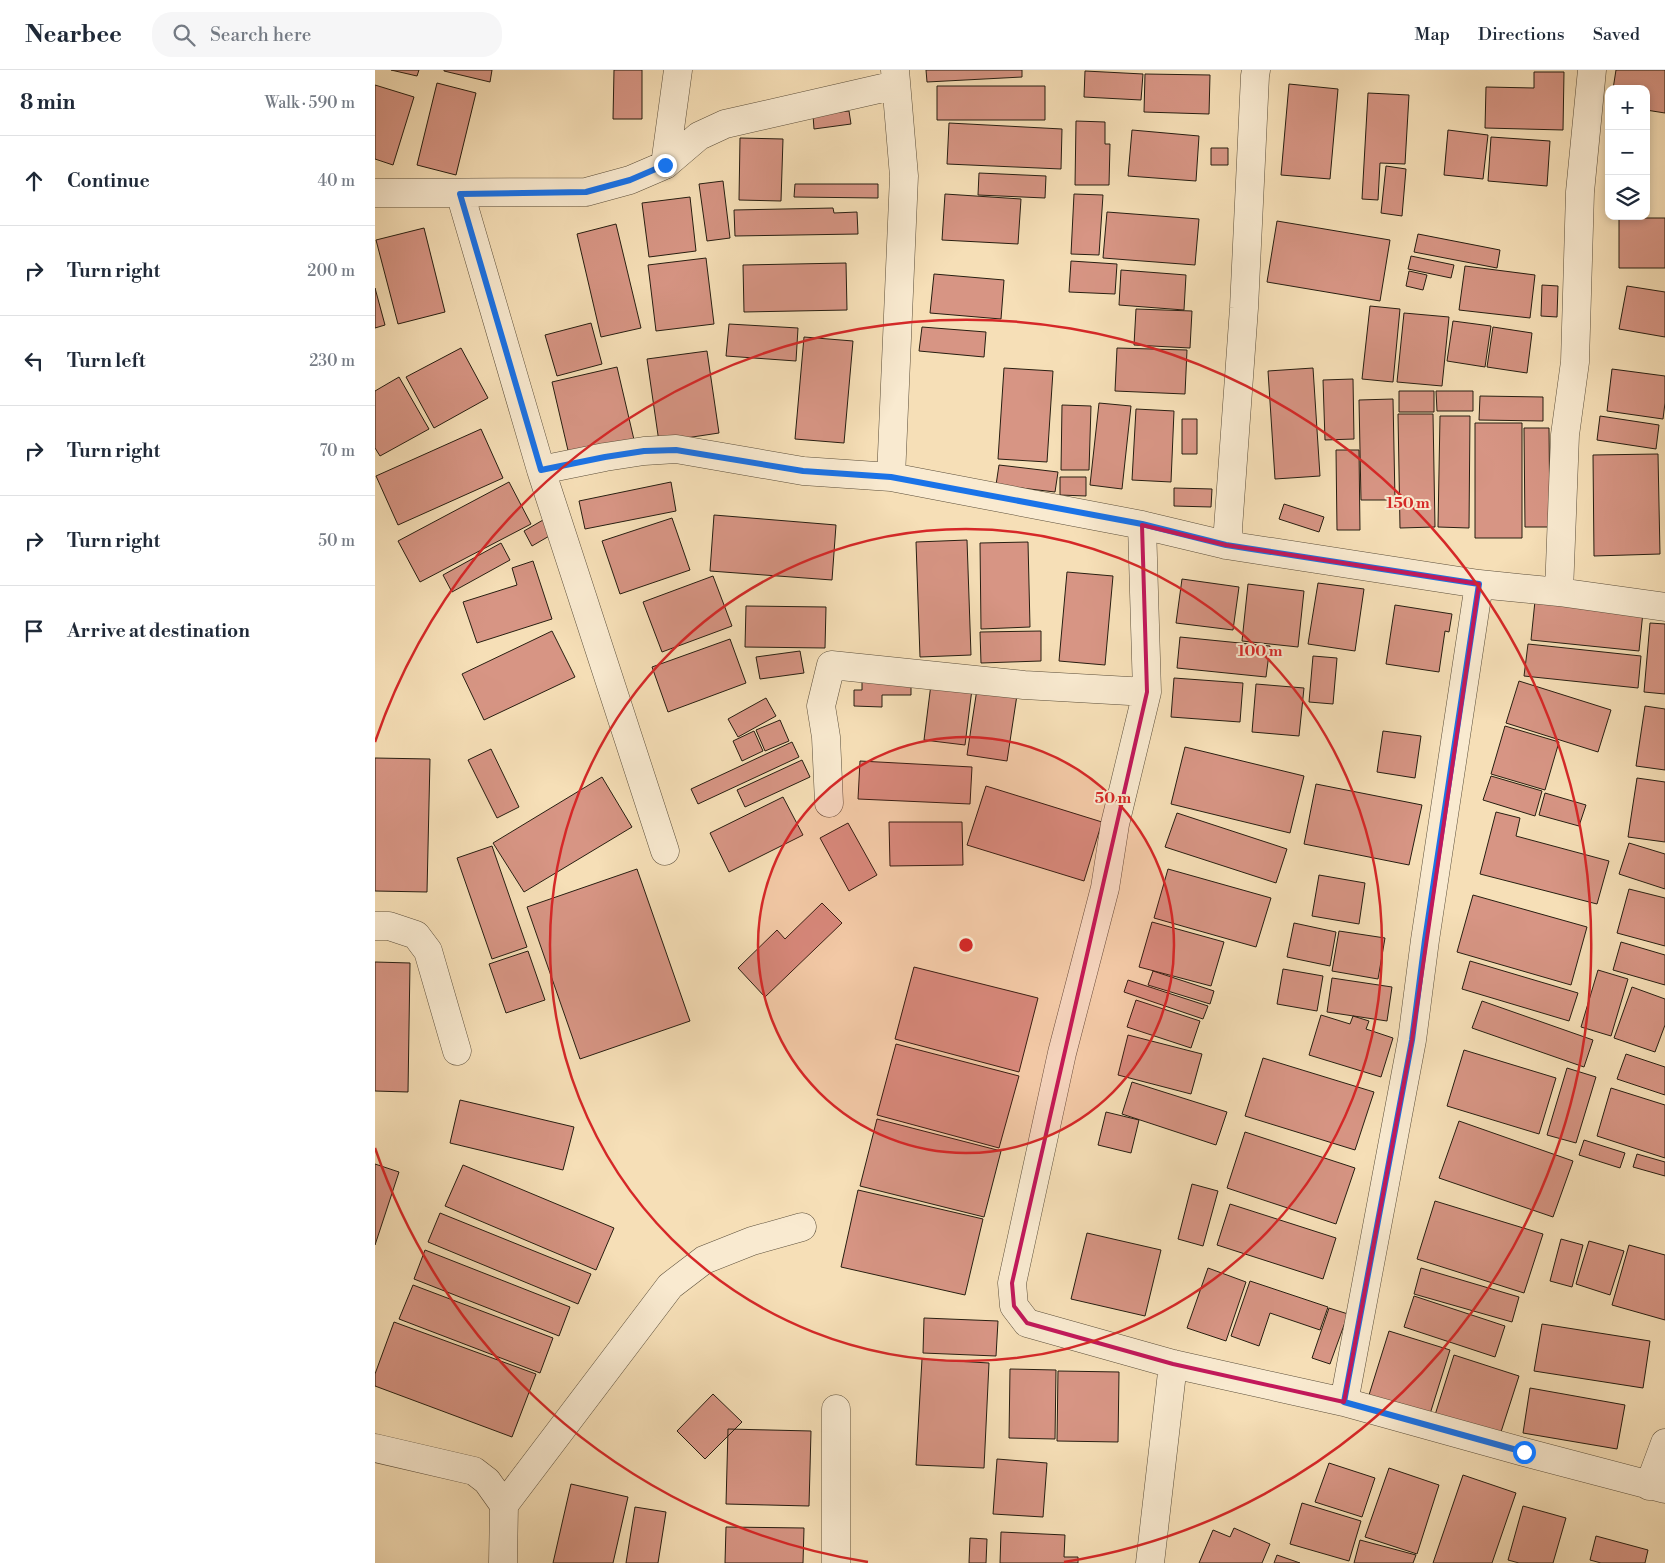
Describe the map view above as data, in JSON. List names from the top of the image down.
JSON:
{
  "page": {
    "header": "Nearbee",
    "search": "Search here",
    "nav": ["Map", "Directions", "Saved"],
    "heading": ["8 min", "Walk · 590 m"],
    "map_buttons": ["+", "−"],
    "list": [
      ["Continue", "40 m"],
      ["Turn right", "200 m"],
      ["Turn left", "230 m"],
      ["Turn right", "70 m"],
      ["Turn right", "50 m"],
      "Arrive at destination"
    ]
  },
  "rings": ["150 m", "100 m", "50 m"]
}
